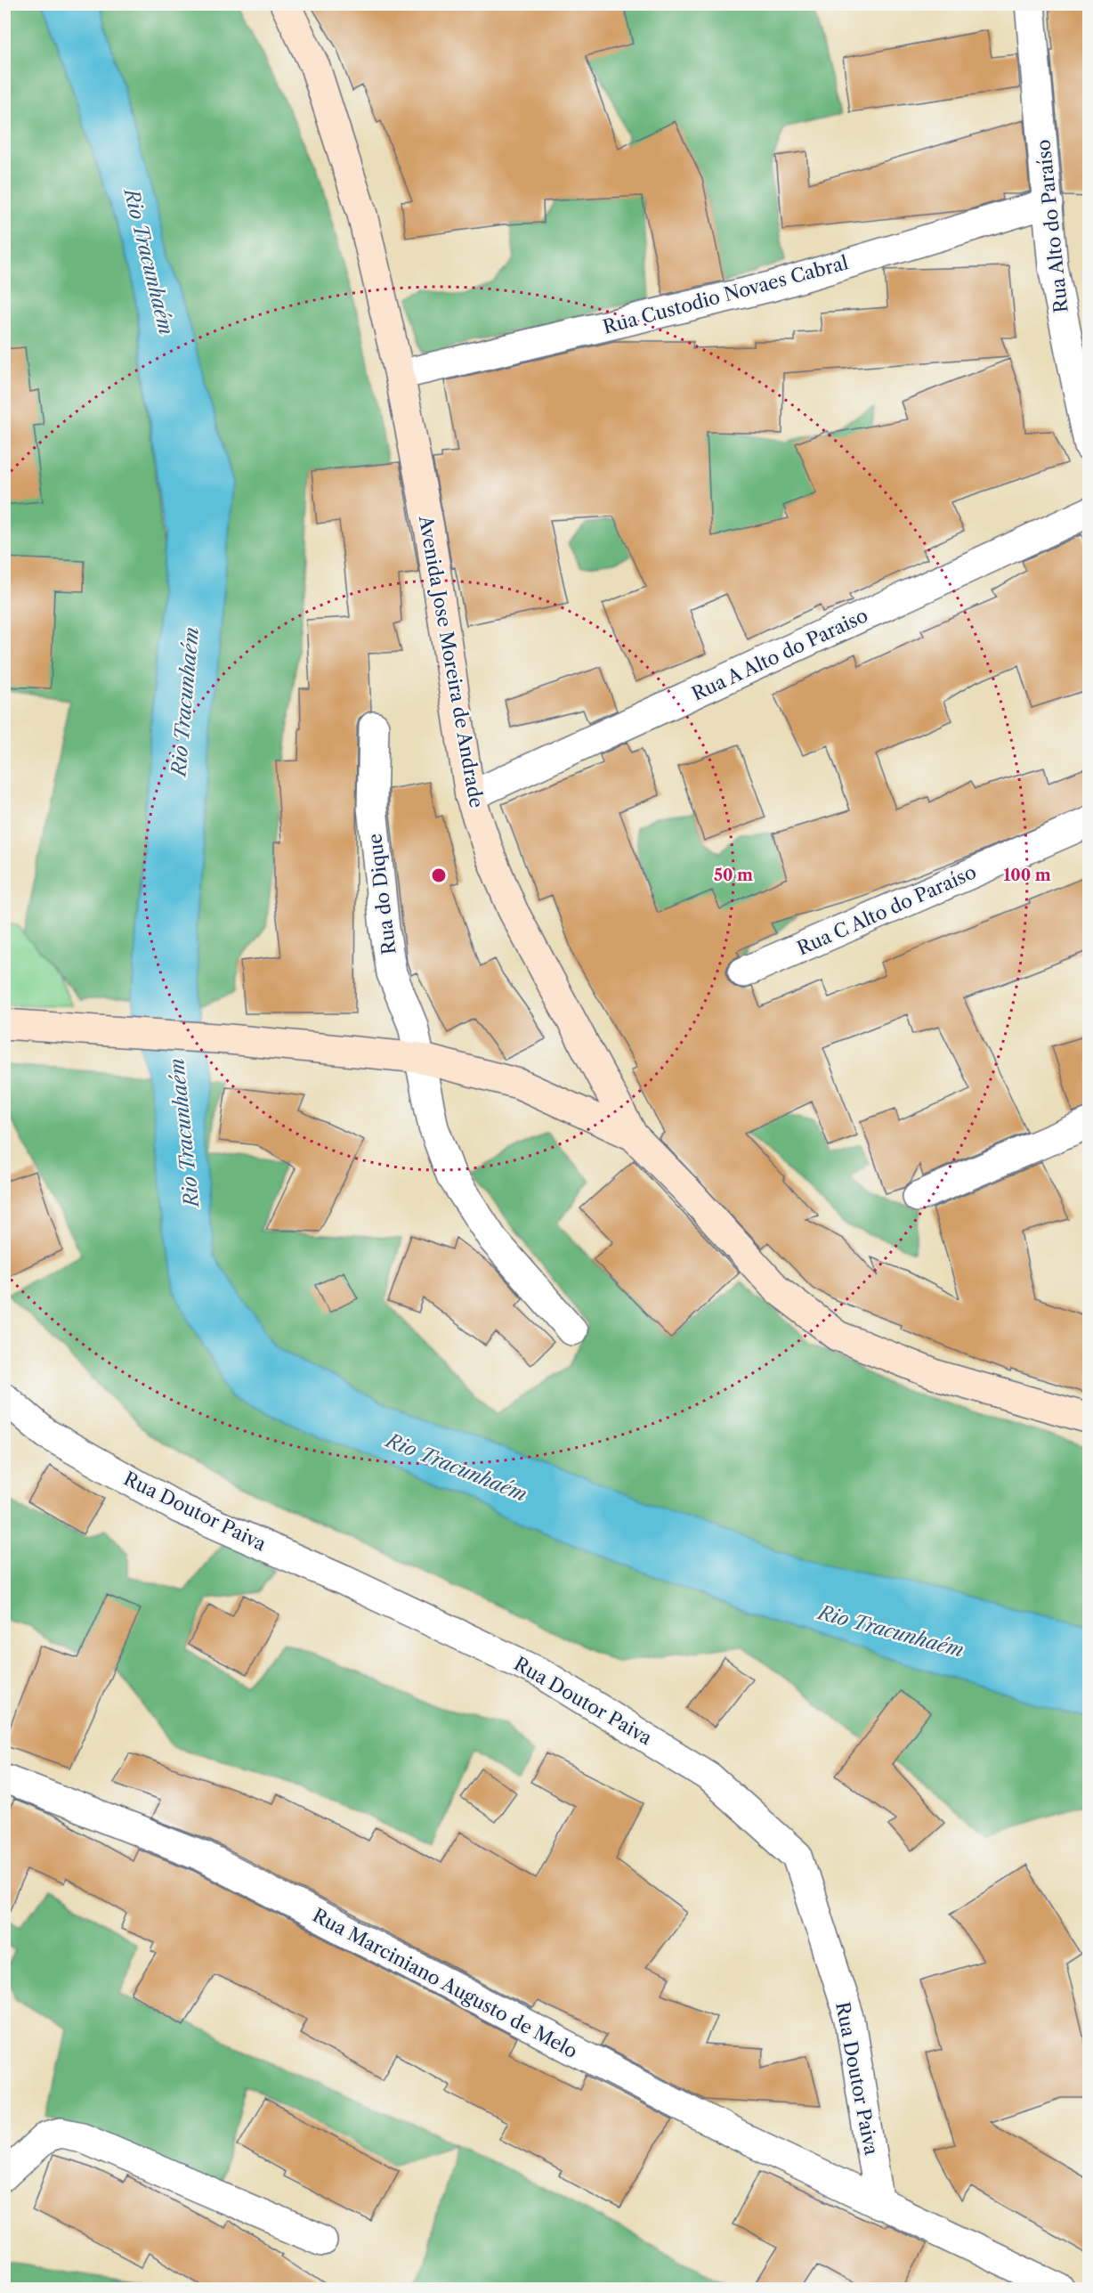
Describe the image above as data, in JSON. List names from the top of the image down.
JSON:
{
  "streets": {
    "main road": ["Avenida Jose Moreira de Andrade"],
    "street": [
      "Rua Alto do Paraíso",
      "Rua Custodio Novaes Cabral",
      "Rua A Alto do Paraiso",
      "Rua do Dique",
      "Rua C Alto do Paraíso",
      "Rua Doutor Paiva",
      "Rua Marciniano Augusto de Melo"
    ]
  },
  "crossings": [
    ["Rua Alto do Paraíso", "Rua Custodio Novaes Cabral"],
    ["Rua Custodio Novaes Cabral", "Avenida Jose Moreira de Andrade"],
    ["Rua A Alto do Paraiso", "Avenida Jose Moreira de Andrade"],
    ["Rua Doutor Paiva", "Rua Marciniano Augusto de Melo"]
  ],
  "water": ["Rio Tracunhaém"],
  "rings": ["50 m", "100 m"]
}
